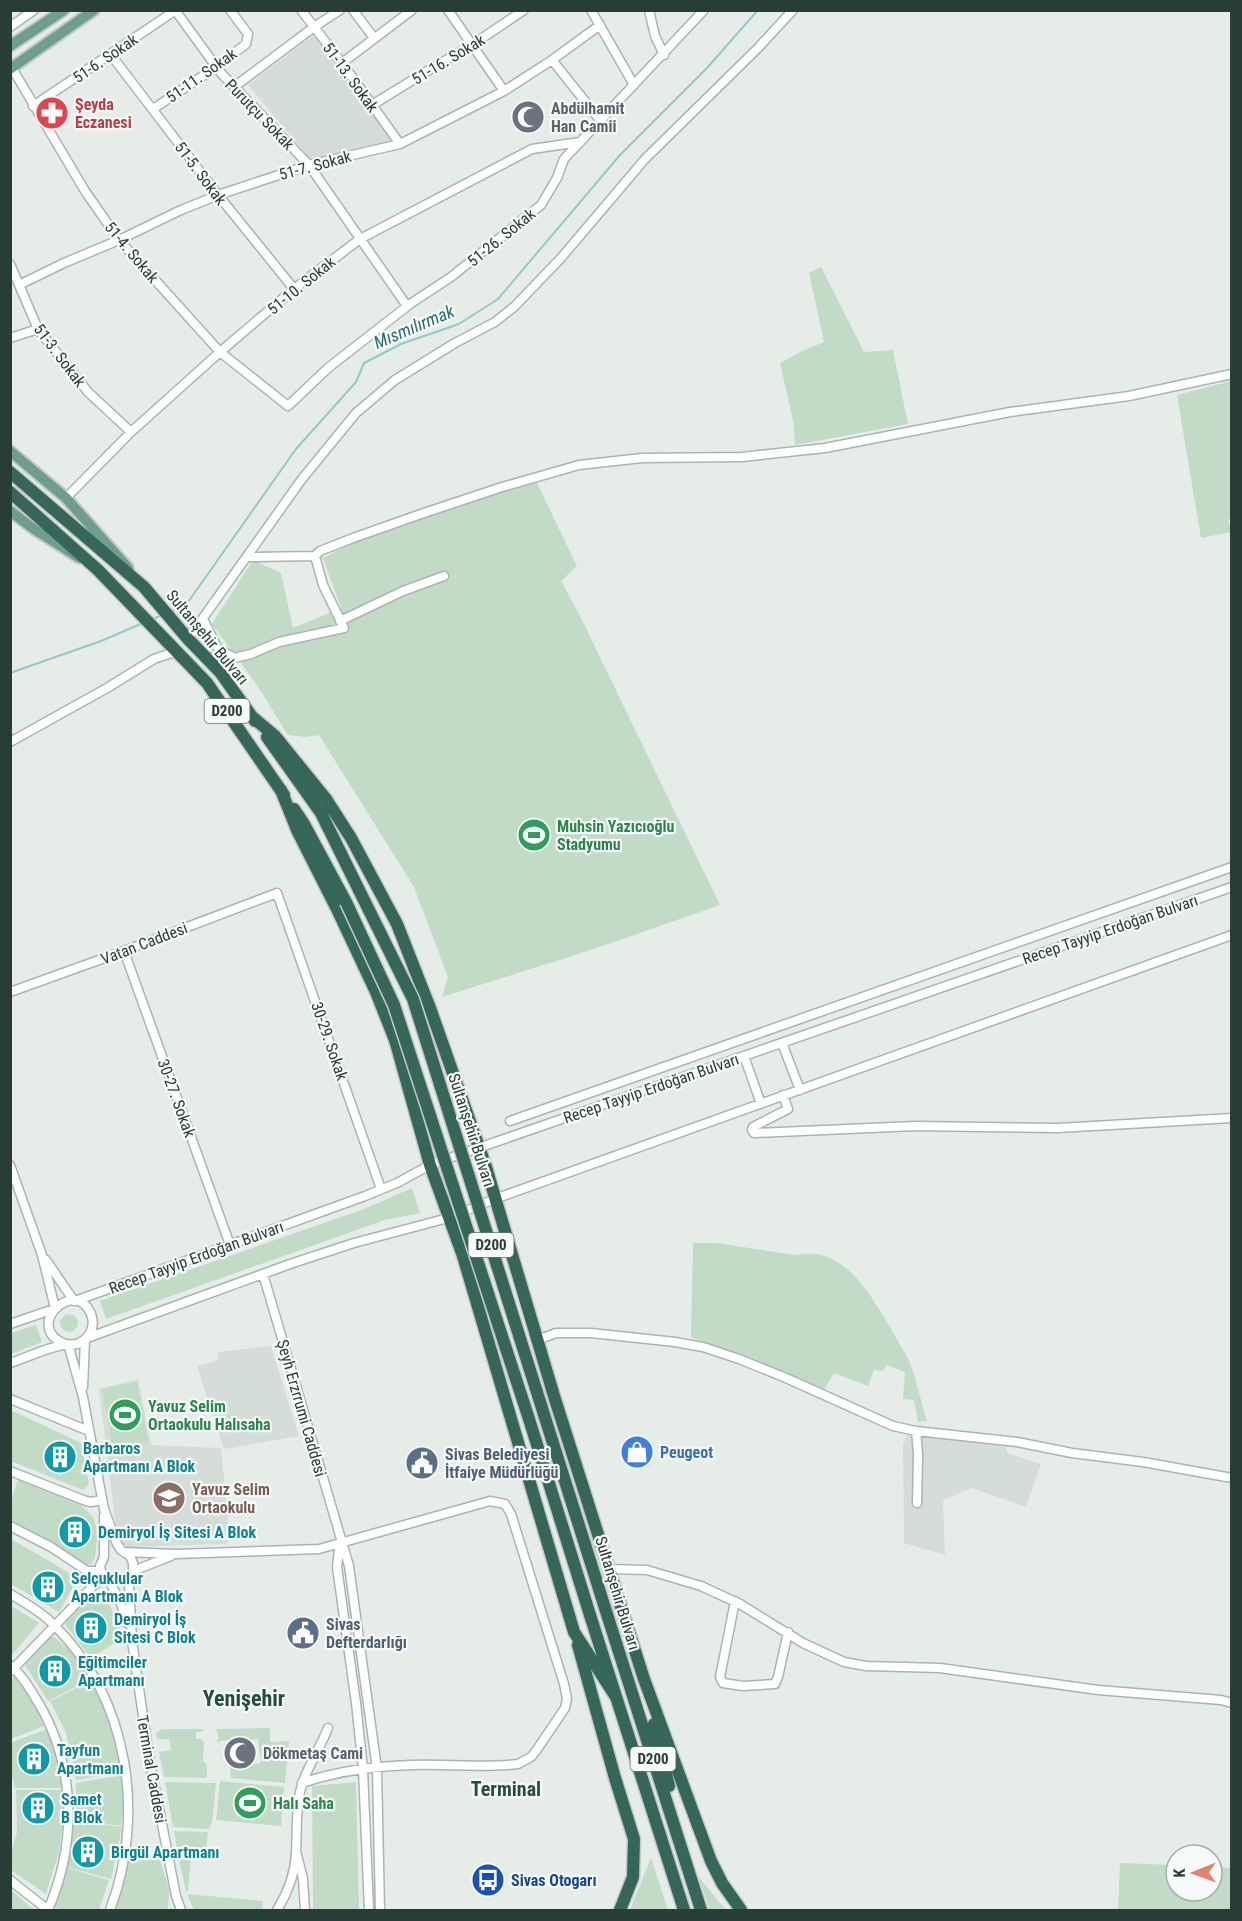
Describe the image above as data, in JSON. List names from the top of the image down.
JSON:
{
  "streets": {
    "highway": ["Sultanşehir Bulvarı", "D200"],
    "street": [
      "51-6. Sokak",
      "51-16. Sokak",
      "51-11. Sokak",
      "51-13. Sokak",
      "Purutçu Sokak",
      "51-7. Sokak",
      "51-5. Sokak",
      "51-26. Sokak",
      "51-4. Sokak",
      "51-10. Sokak",
      "51-3. Sokak",
      "Recep Tayyip Erdoğan Bulvarı",
      "Vatan Caddesi",
      "30-29. Sokak",
      "30-27. Sokak",
      "Şeyh Erzrrumi Caddesi",
      "Terminal Caddesi"
    ]
  },
  "crossings": [
    ["51-6. Sokak", "Purutçu Sokak"],
    ["51-6. Sokak", "51-5. Sokak"],
    ["51-6. Sokak", "51-4. Sokak"],
    ["51-16. Sokak", "51-13. Sokak"],
    ["51-11. Sokak", "Purutçu Sokak"],
    ["51-11. Sokak", "51-5. Sokak"],
    ["51-13. Sokak", "51-7. Sokak"],
    ["Purutçu Sokak", "51-7. Sokak"],
    ["Purutçu Sokak", "51-26. Sokak"],
    ["Purutçu Sokak", "51-10. Sokak"],
    ["51-7. Sokak", "51-5. Sokak"],
    ["51-7. Sokak", "51-4. Sokak"],
    ["51-7. Sokak", "51-3. Sokak"],
    ["51-5. Sokak", "51-10. Sokak"],
    ["51-26. Sokak", "51-4. Sokak"],
    ["51-26. Sokak", "51-10. Sokak"],
    ["51-4. Sokak", "51-10. Sokak"],
    ["51-10. Sokak", "51-3. Sokak"],
    ["Recep Tayyip Erdoğan Bulvarı", "30-29. Sokak"],
    ["Recep Tayyip Erdoğan Bulvarı", "30-27. Sokak"],
    ["Recep Tayyip Erdoğan Bulvarı", "Terminal Caddesi"],
    ["Vatan Caddesi", "30-29. Sokak"],
    ["Vatan Caddesi", "30-27. Sokak"]
  ],
  "districts": ["Yenişehir", "Terminal"],
  "water": ["Mısmılırmak"],
  "places": {
    "pharmacy": ["Şeyda Eczanesi"],
    "mosque": ["Abdülhamit Han Camii", "Dökmetaş Cami"],
    "sports": ["Muhsin Yazıcıoğlu Stadyumu", "Yavuz Selim Ortaokulu Halısaha", "Halı Saha"],
    "shop": ["Peugeot"],
    "building": [
      "Barbaros Apartmanı A Blok",
      "Demiryol İş Sitesi A Blok",
      "Selçuklular Apartmanı A Blok",
      "Demiryol İş Sitesi C Blok",
      "Eğitimciler Apartmanı",
      "Tayfun Apartmanı",
      "Samet B Blok",
      "Birgül Apartmanı"
    ],
    "public building": ["Sivas Belediyesi İtfaiye Müdürlüğü", "Sivas Defterdarlığı"],
    "school or university": ["Yavuz Selim Ortaokulu"],
    "bus stop": ["Sivas Otogarı"]
  },
  "north": "left"
}
